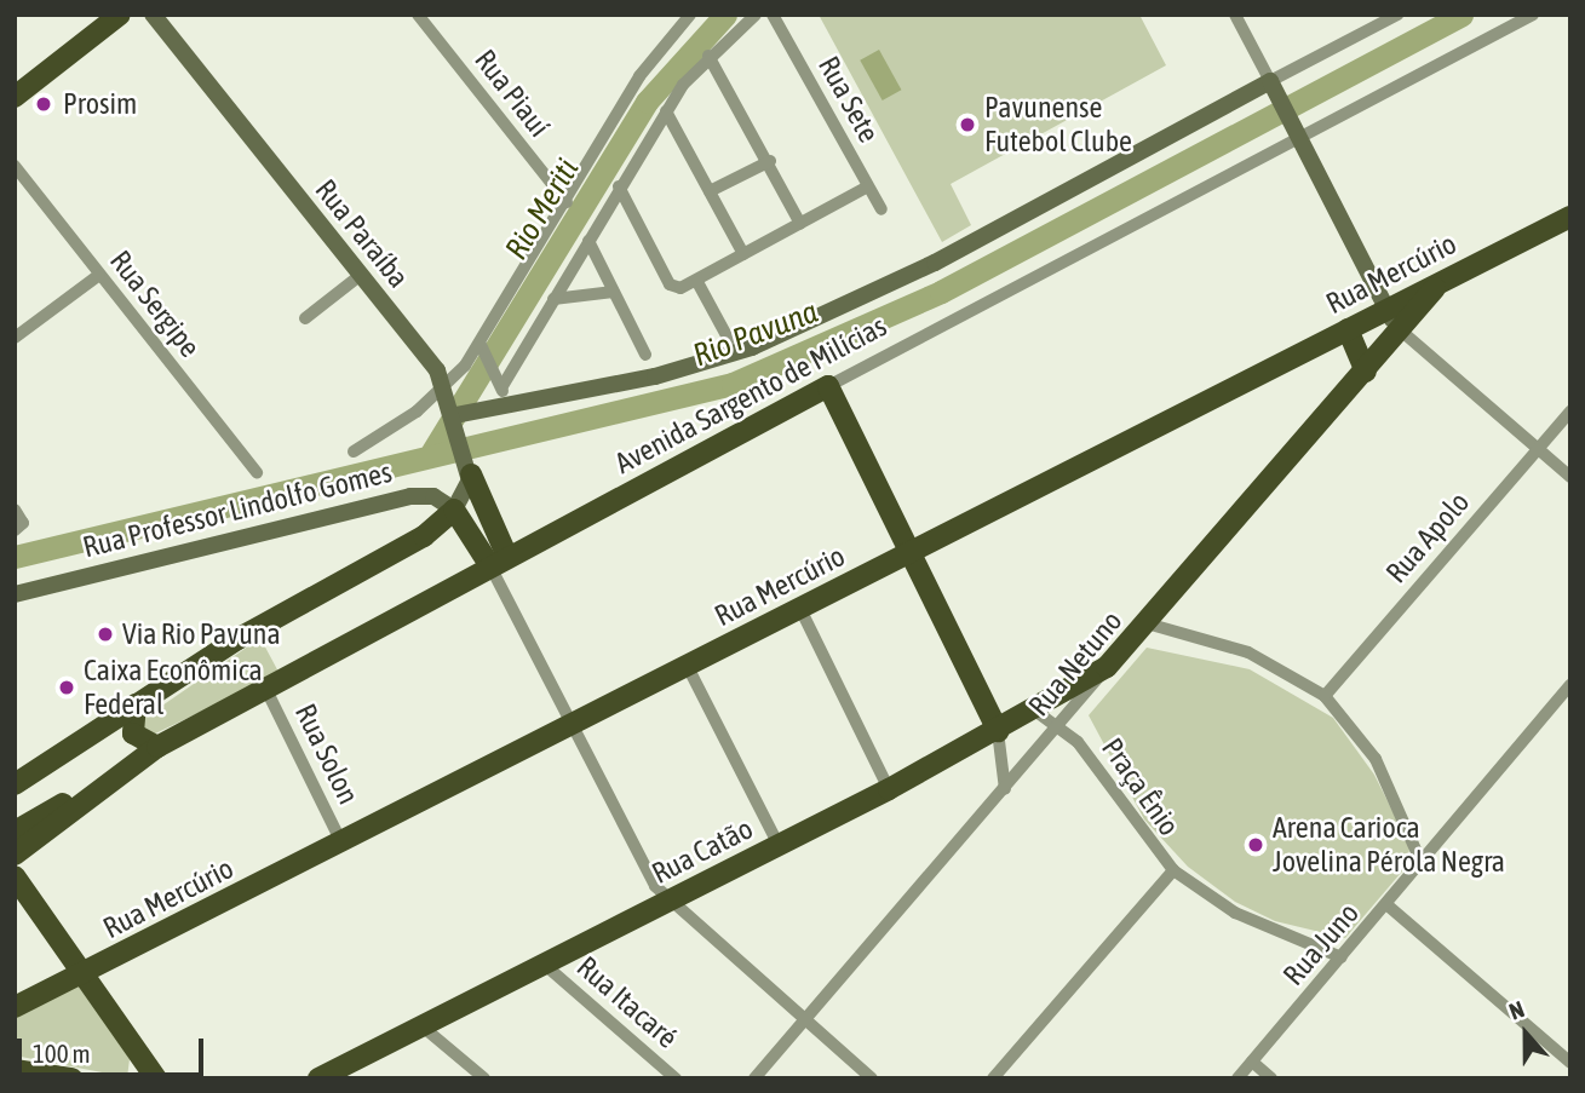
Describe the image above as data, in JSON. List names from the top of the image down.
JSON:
{
  "streets": {
    "main road": [
      "Rua Mercúrio",
      "Avenida Sargento de Milícias",
      "Rua Netuno",
      "Rua Catão"
    ],
    "street": [
      "Rua Piauí",
      "Rua Sete",
      "Rua Paraíba",
      "Rua Sergipe",
      "Rua Professor Lindolfo Gomes",
      "Rua Apolo",
      "Rua Solon",
      "Praça Ênio",
      "Rua Juno",
      "Rua Itacaré"
    ]
  },
  "crossings": [
    ["Rua Paraíba", "Avenida Sargento de Milícias"],
    ["Rua Mercúrio", "Rua Netuno"],
    ["Rua Mercúrio", "Rua Solon"],
    ["Avenida Sargento de Milícias", "Rua Solon"],
    ["Rua Netuno", "Praça Ênio"],
    ["Rua Netuno", "Rua Catão"],
    ["Praça Ênio", "Rua Catão"],
    ["Praça Ênio", "Rua Juno"],
    ["Rua Catão", "Rua Itacaré"]
  ],
  "water": ["Rio Meriti", "Rio Pavuna"],
  "places": [
    "Prosim",
    "Pavunense Futebol Clube",
    "Via Rio Pavuna",
    "Caixa Econômica Federal",
    "Arena Carioca Jovelina Pérola Negra"
  ],
  "scale_bar": "100 m",
  "north": "top"
}
